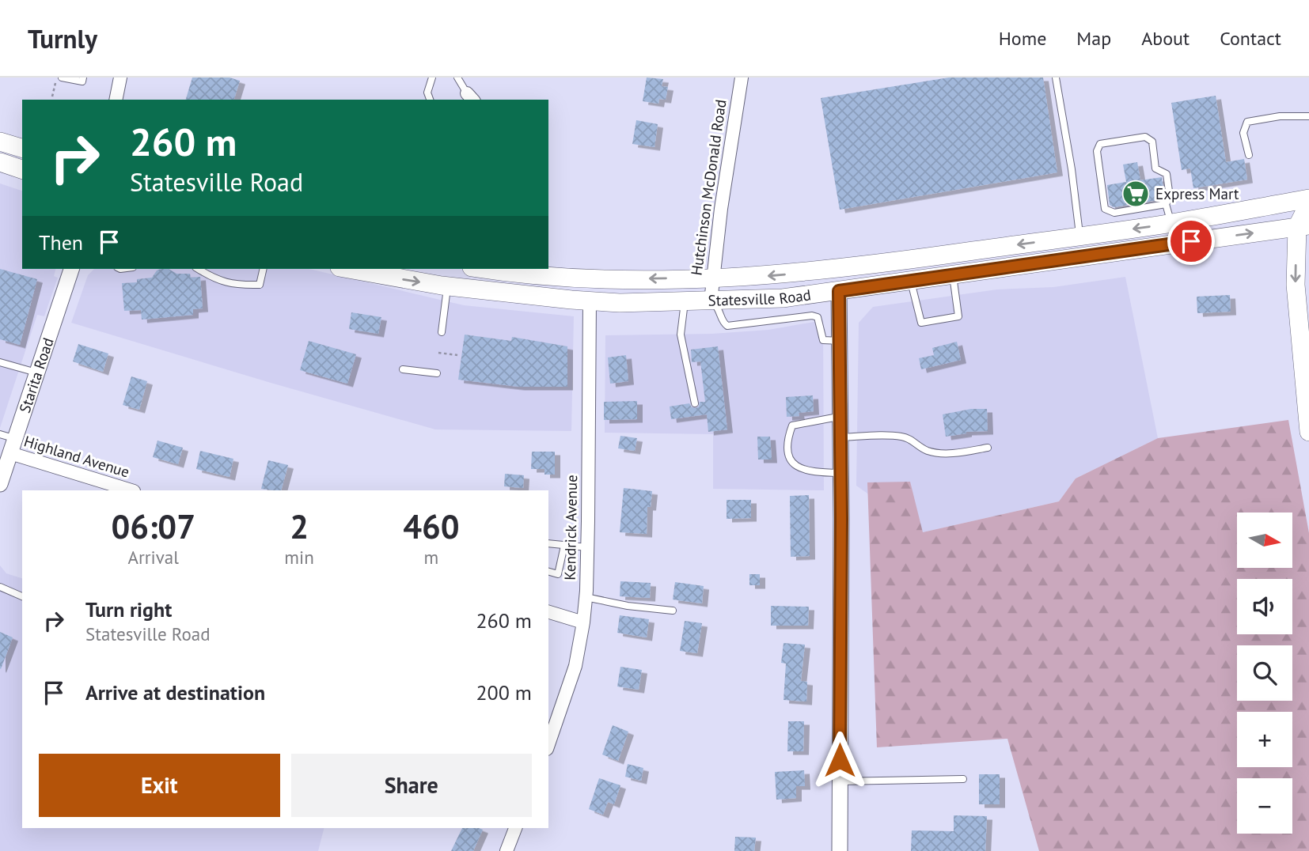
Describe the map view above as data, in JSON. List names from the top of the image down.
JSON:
{
  "streets": {
    "main road": ["Statesville Road"],
    "street": [
      "Hutchinson McDonald Road",
      "Starita Road",
      "Highland Avenue",
      "Kendrick Avenue"
    ]
  },
  "crossings": [
    ["Hutchinson McDonald Road", "Statesville Road"],
    ["Statesville Road", "Kendrick Avenue"],
    ["Starita Road", "Highland Avenue"]
  ],
  "places": {
    "supermarket": ["Express Mart"]
  },
  "north": "right",
  "page": {
    "header": "Turnly",
    "nav": [
      "Home",
      "Map",
      "About",
      "Contact"
    ],
    "turn": ["260 m", "Statesville Road"],
    "then": "Then",
    "eta": [
      "06:07",
      "Arrival",
      "2",
      "min",
      "460",
      "m"
    ],
    "map_buttons": ["+", "−"],
    "list": [
      {
        "name": "Turn right",
        "note": "Statesville Road",
        "value": "260 m"
      },
      {
        "name": "Arrive at destination",
        "value": "200 m"
      }
    ],
    "buttons": ["Exit", "Share"]
  }
}
